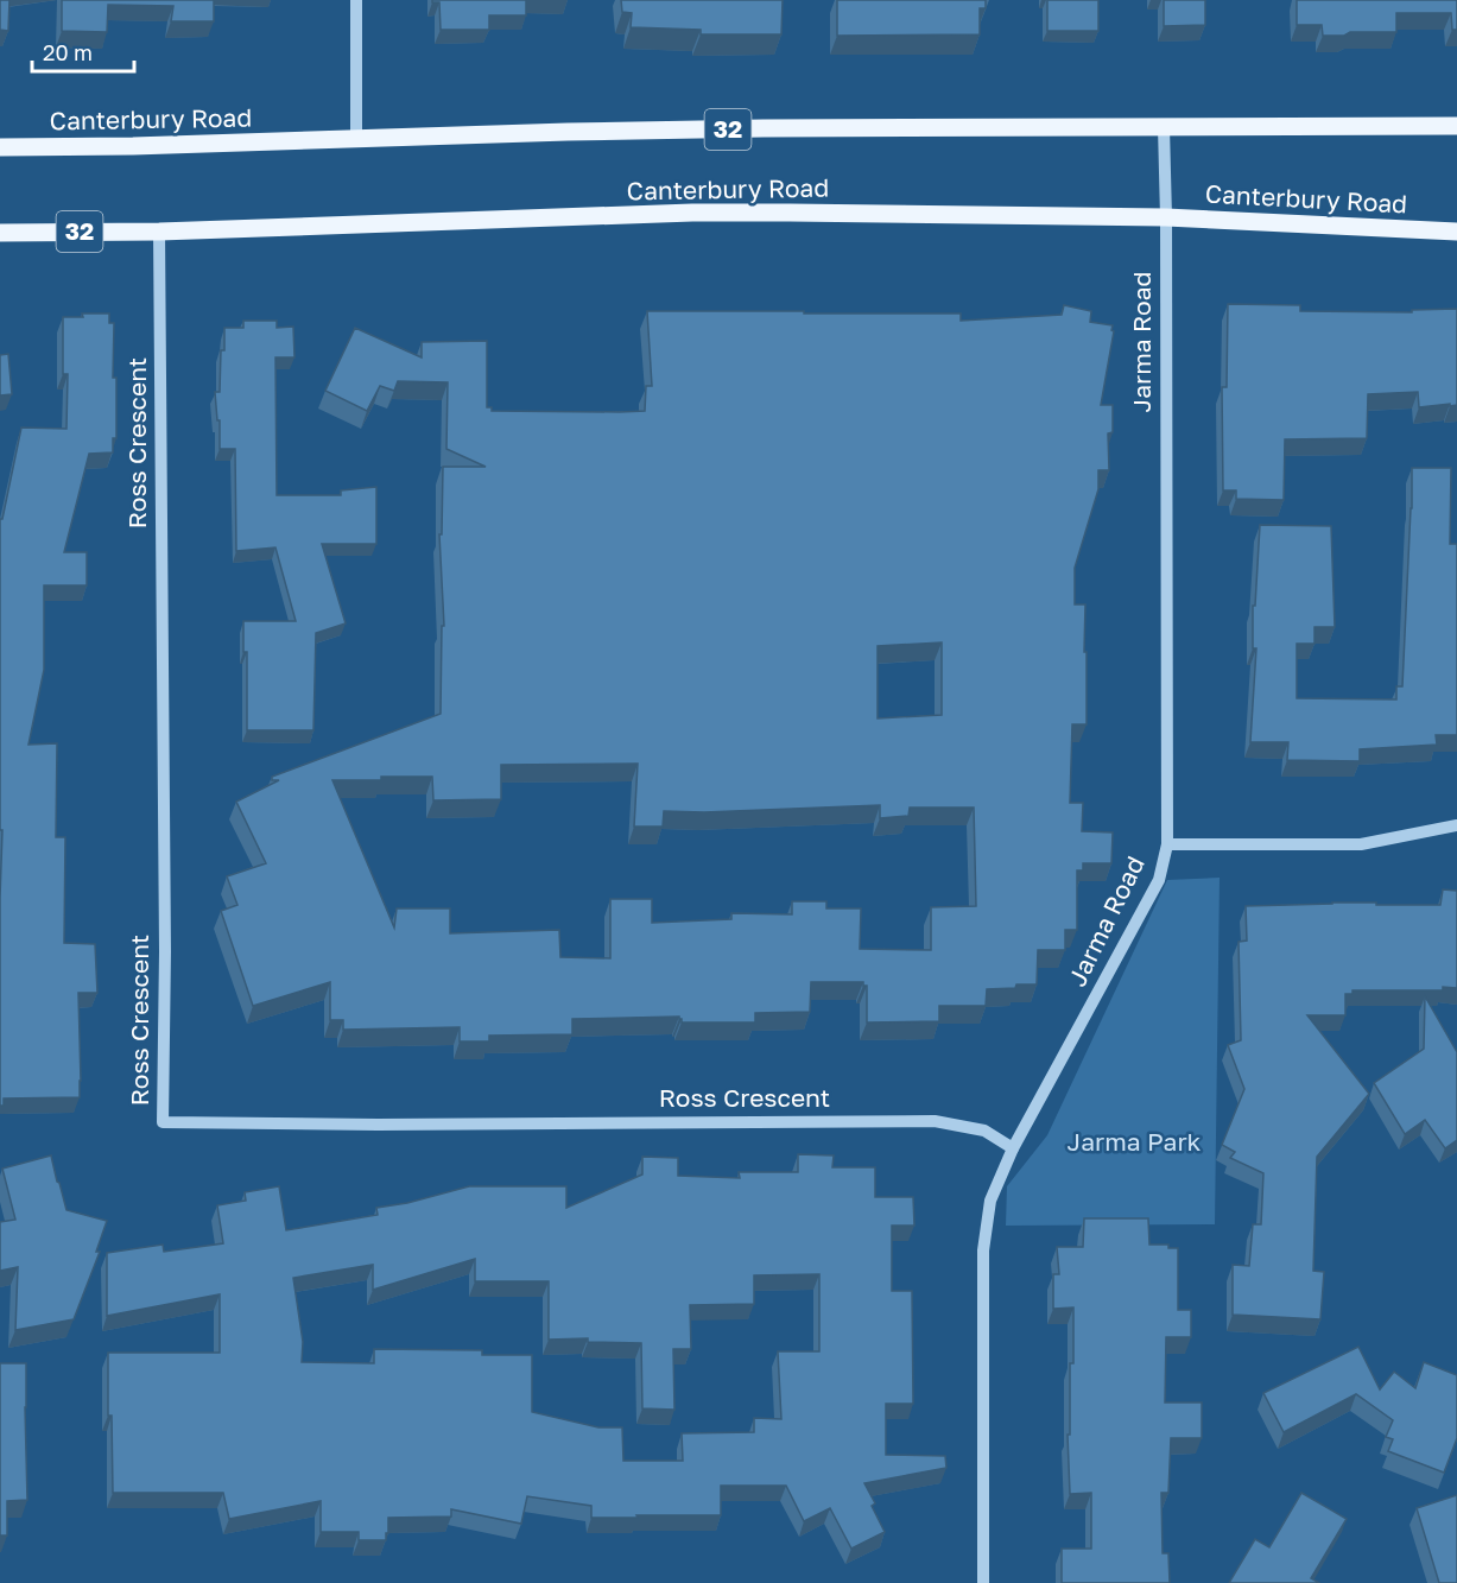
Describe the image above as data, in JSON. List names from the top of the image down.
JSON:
{
  "streets": {
    "main road": ["Canterbury Road", "32"],
    "street": ["Jarma Road", "Ross Crescent"]
  },
  "crossings": [
    ["Canterbury Road", "Jarma Road"],
    ["Canterbury Road", "Ross Crescent"],
    ["Jarma Road", "Ross Crescent"]
  ],
  "parks": ["Jarma Park"],
  "scale_bar": "20 m"
}
